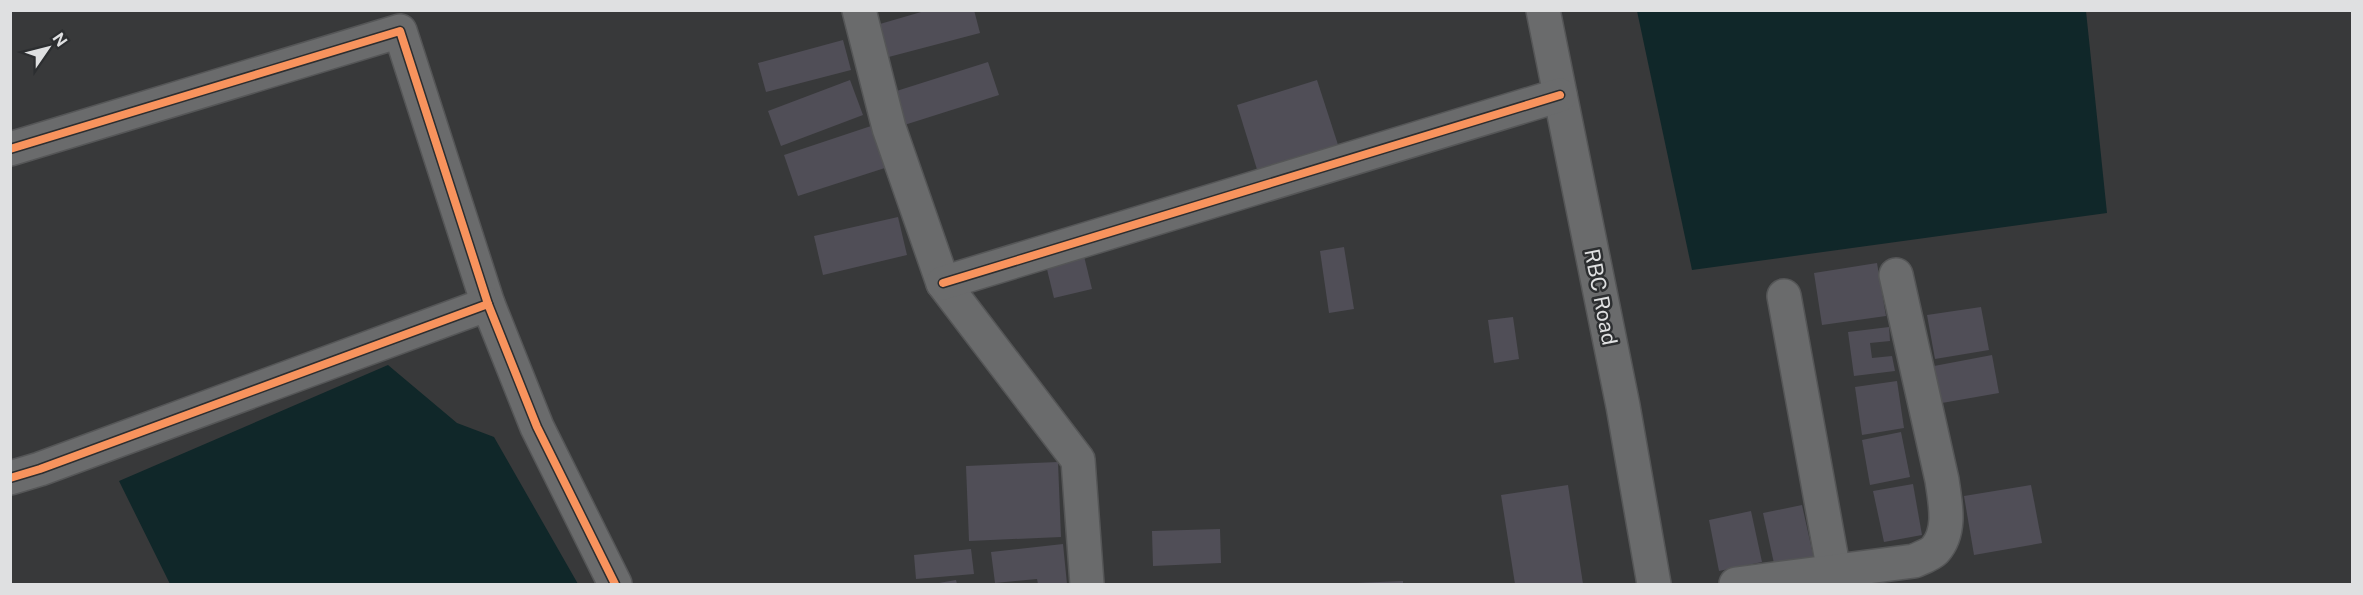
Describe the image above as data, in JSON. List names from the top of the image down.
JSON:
{
  "streets": {
    "street": ["RBC Road"]
  },
  "north": "top right"
}
